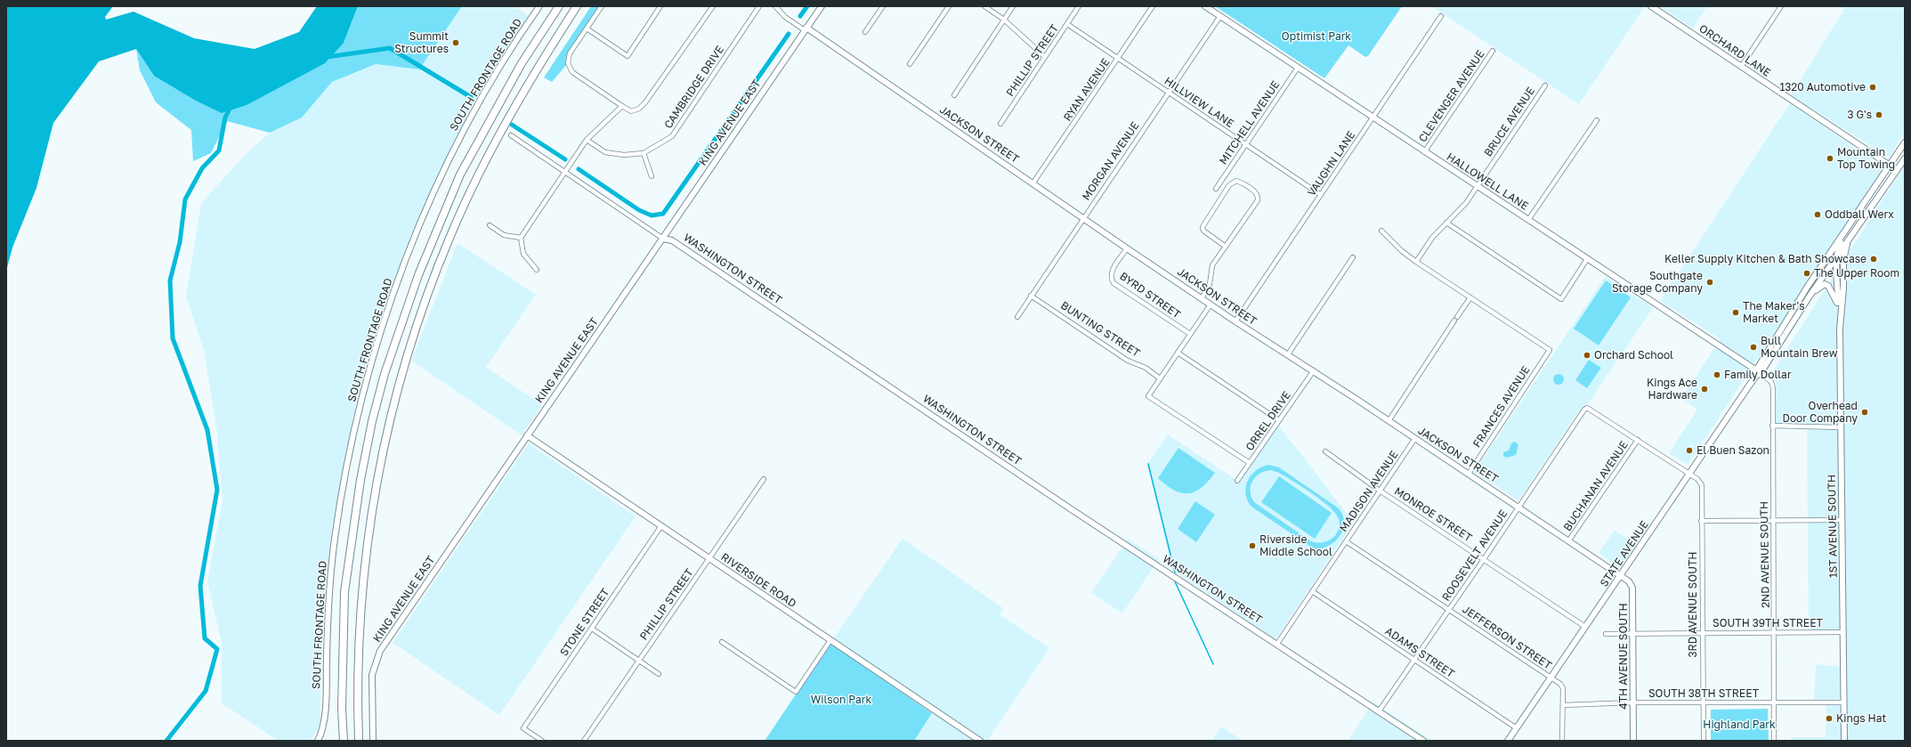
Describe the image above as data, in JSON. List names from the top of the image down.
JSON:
{
  "streets": {
    "street": [
      "ORCHARD LANE",
      "PHILLIP STREET",
      "SOUTH FRONTAGE ROAD",
      "CAMBRIDGE DRIVE",
      "RYAN AVENUE",
      "CLEVENGER AVENUE",
      "HILLVIEW LANE",
      "BRUCE AVENUE",
      "KING AVENUE EAST",
      "MITCHELL AVENUE",
      "JACKSON STREET",
      "MORGAN AVENUE",
      "VAUGHN LANE",
      "HALLOWELL LANE",
      "WASHINGTON STREET",
      "BYRD STREET",
      "BUNTING STREET",
      "FRANCES AVENUE",
      "ORREL DRIVE",
      "BUCHANAN AVENUE",
      "MADISON AVENUE",
      "MONROE STREET",
      "1ST AVENUE SOUTH",
      "STATE AVENUE",
      "2ND AVENUE SOUTH",
      "ROOSEVELT AVENUE",
      "RIVERSIDE ROAD",
      "3RD AVENUE SOUTH",
      "STONE STREET",
      "SOUTH 39TH STREET",
      "JEFFERSON STREET",
      "ADAMS STREET",
      "4TH AVENUE SOUTH",
      "SOUTH 38TH STREET"
    ]
  },
  "crossings": [
    ["ORCHARD LANE", "STATE AVENUE"],
    ["PHILLIP STREET", "HILLVIEW LANE"],
    ["PHILLIP STREET", "RIVERSIDE ROAD"],
    ["RYAN AVENUE", "HILLVIEW LANE"],
    ["RYAN AVENUE", "JACKSON STREET"],
    ["CLEVENGER AVENUE", "HALLOWELL LANE"],
    ["HILLVIEW LANE", "MITCHELL AVENUE"],
    ["HILLVIEW LANE", "MORGAN AVENUE"],
    ["HILLVIEW LANE", "VAUGHN LANE"],
    ["BRUCE AVENUE", "HALLOWELL LANE"],
    ["KING AVENUE EAST", "JACKSON STREET"],
    ["KING AVENUE EAST", "WASHINGTON STREET"],
    ["KING AVENUE EAST", "RIVERSIDE ROAD"],
    ["MITCHELL AVENUE", "HALLOWELL LANE"],
    ["JACKSON STREET", "MORGAN AVENUE"],
    ["JACKSON STREET", "VAUGHN LANE"],
    ["JACKSON STREET", "BYRD STREET"],
    ["JACKSON STREET", "FRANCES AVENUE"],
    ["JACKSON STREET", "ORREL DRIVE"],
    ["JACKSON STREET", "BUCHANAN AVENUE"],
    ["JACKSON STREET", "MADISON AVENUE"],
    ["JACKSON STREET", "STATE AVENUE"],
    ["JACKSON STREET", "ROOSEVELT AVENUE"],
    ["JACKSON STREET", "4TH AVENUE SOUTH"],
    ["MORGAN AVENUE", "HALLOWELL LANE"],
    ["MORGAN AVENUE", "BUNTING STREET"],
    ["VAUGHN LANE", "HALLOWELL LANE"],
    ["HALLOWELL LANE", "STATE AVENUE"],
    ["HALLOWELL LANE", "2ND AVENUE SOUTH"],
    ["WASHINGTON STREET", "MADISON AVENUE"],
    ["WASHINGTON STREET", "ROOSEVELT AVENUE"],
    ["BUCHANAN AVENUE", "3RD AVENUE SOUTH"],
    ["MADISON AVENUE", "MONROE STREET"],
    ["MADISON AVENUE", "JEFFERSON STREET"],
    ["MADISON AVENUE", "ADAMS STREET"],
    ["MONROE STREET", "STATE AVENUE"],
    ["MONROE STREET", "ROOSEVELT AVENUE"],
    ["1ST AVENUE SOUTH", "STATE AVENUE"],
    ["1ST AVENUE SOUTH", "SOUTH 39TH STREET"],
    ["1ST AVENUE SOUTH", "SOUTH 38TH STREET"],
    ["STATE AVENUE", "2ND AVENUE SOUTH"],
    ["STATE AVENUE", "3RD AVENUE SOUTH"],
    ["STATE AVENUE", "JEFFERSON STREET"],
    ["STATE AVENUE", "ADAMS STREET"],
    ["STATE AVENUE", "4TH AVENUE SOUTH"],
    ["2ND AVENUE SOUTH", "SOUTH 39TH STREET"],
    ["2ND AVENUE SOUTH", "SOUTH 38TH STREET"],
    ["ROOSEVELT AVENUE", "3RD AVENUE SOUTH"],
    ["ROOSEVELT AVENUE", "JEFFERSON STREET"],
    ["ROOSEVELT AVENUE", "ADAMS STREET"],
    ["RIVERSIDE ROAD", "STONE STREET"],
    ["3RD AVENUE SOUTH", "SOUTH 39TH STREET"],
    ["3RD AVENUE SOUTH", "SOUTH 38TH STREET"],
    ["SOUTH 39TH STREET", "4TH AVENUE SOUTH"],
    ["JEFFERSON STREET", "SOUTH 38TH STREET"],
    ["4TH AVENUE SOUTH", "SOUTH 38TH STREET"]
  ],
  "parks": ["Optimist Park", "Wilson Park", "Highland Park"],
  "places": [
    "Summit Structures",
    "1320 Automotive",
    "3 G's",
    "Mountain Top Towing",
    "Oddball Werx",
    "Keller Supply Kitchen & Bath Showcase",
    "The Upper Room",
    "Southgate Storage Company",
    "The Maker's Market",
    "Bull Mountain Brew",
    "Orchard School",
    "Family Dollar",
    "Kings Ace Hardware",
    "Overhead Door Company",
    "El Buen Sazon",
    "Riverside Middle School",
    "Kings Hat"
  ]
}
